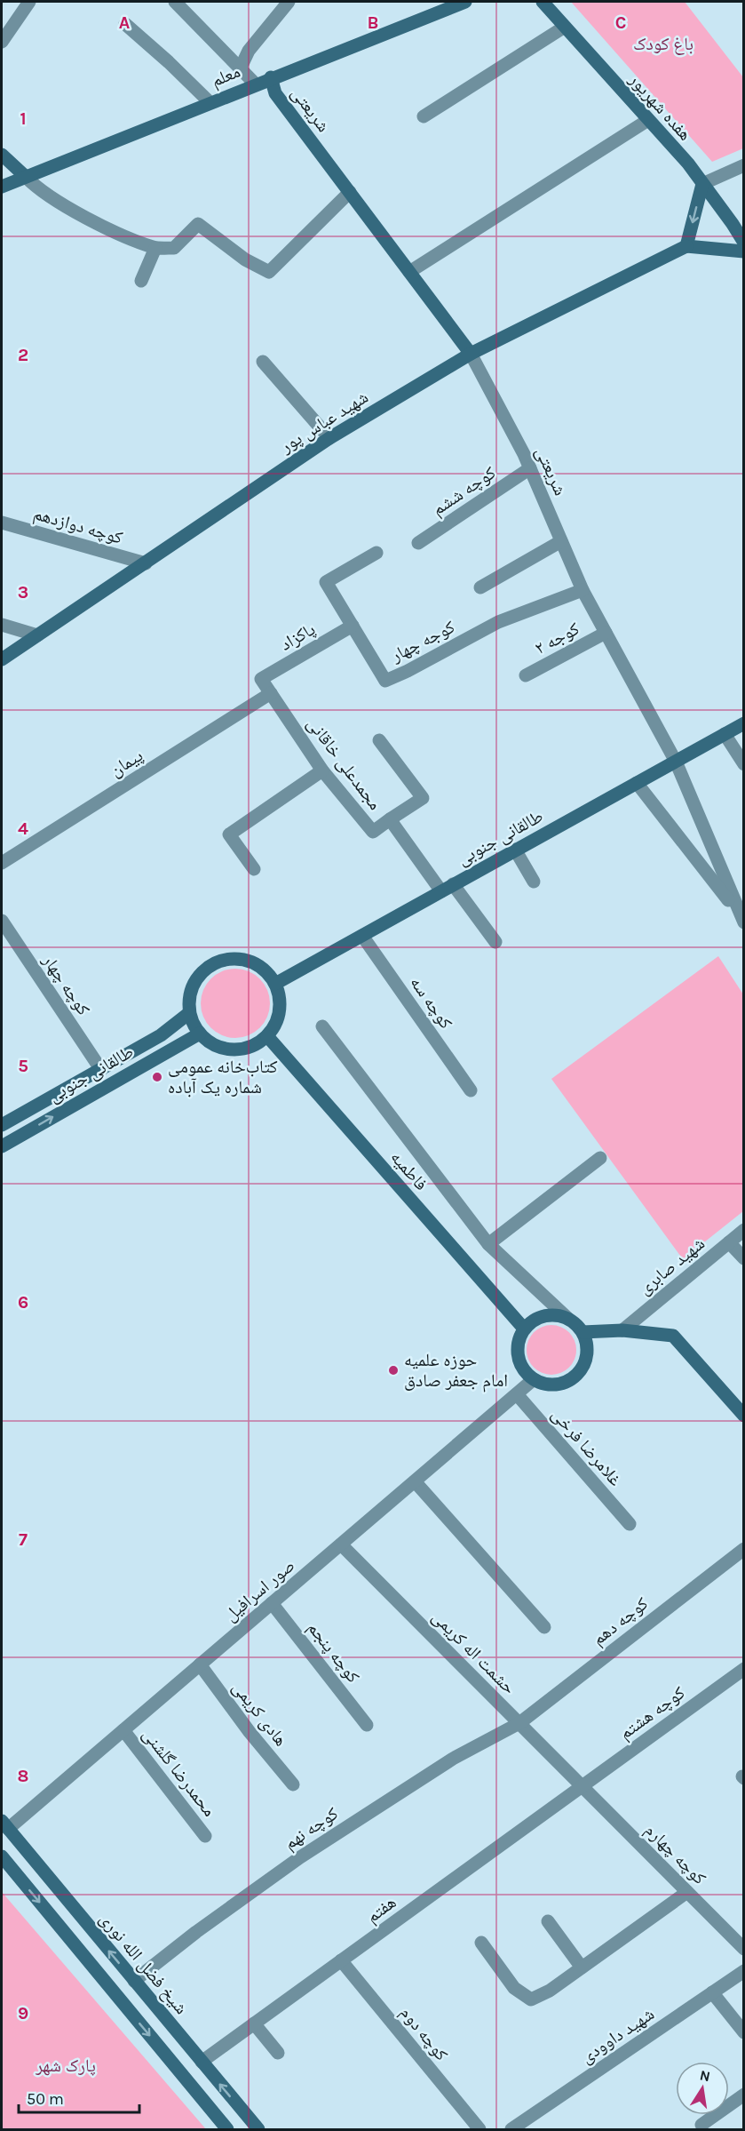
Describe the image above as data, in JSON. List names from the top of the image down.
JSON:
{
  "streets": {
    "street": [
      "معلم",
      "هفده شهریور",
      "شریعتی",
      "شهید عباس پور",
      "کوچه ششم",
      "کوچه دوازدهم",
      "پاکزاد",
      "کوجه ۲",
      "کوجه چهار",
      "پیمان",
      "مجمدعلی خاقانی",
      "طالقانی جنوبی",
      "کوچه چهار",
      "کوچه سه",
      "فاطمیه",
      "شهید صابری",
      "غلامرضا فرخی",
      "صور اسرافیل",
      "کوچه دهم",
      "کوچه پنجم",
      "حشمت اله کریمی",
      "کوچه هشتم",
      "هادی کریمی",
      "محمدرضا گلشنی",
      "کوچه نهم",
      "کوچه چهارم",
      "هفتم",
      "شیخ فضل الله نوری",
      "کوچه دوم",
      "شهید داوودی"
    ]
  },
  "crossings": [
    ["معلم", "شریعتی"],
    ["شریعتی", "شهید عباس پور"],
    ["شریعتی", "کوچه ششم"],
    ["شریعتی", "کوجه ۲"],
    ["شریعتی", "کوجه چهار"],
    ["شریعتی", "طالقانی جنوبی"],
    ["شهید عباس پور", "کوچه دوازدهم"],
    ["پاکزاد", "کوجه چهار"],
    ["پاکزاد", "مجمدعلی خاقانی"],
    ["پیمان", "مجمدعلی خاقانی"],
    ["مجمدعلی خاقانی", "طالقانی جنوبی"],
    ["طالقانی جنوبی", "کوچه چهار"],
    ["طالقانی جنوبی", "کوچه سه"],
    ["طالقانی جنوبی", "فاطمیه"],
    ["فاطمیه", "صور اسرافیل"],
    ["غلامرضا فرخی", "صور اسرافیل"],
    ["صور اسرافیل", "کوچه پنجم"],
    ["صور اسرافیل", "حشمت اله کریمی"],
    ["صور اسرافیل", "هادی کریمی"],
    ["صور اسرافیل", "محمدرضا گلشنی"],
    ["صور اسرافیل", "شیخ فضل الله نوری"],
    ["کوچه دهم", "حشمت اله کریمی"],
    ["کوچه دهم", "کوچه نهم"],
    ["حشمت اله کریمی", "کوچه هشتم"],
    ["حشمت اله کریمی", "کوچه نهم"],
    ["حشمت اله کریمی", "کوچه چهارم"],
    ["حشمت اله کریمی", "هفتم"],
    ["کوچه هشتم", "کوچه چهارم"],
    ["کوچه هشتم", "هفتم"],
    ["کوچه نهم", "شیخ فضل الله نوری"],
    ["کوچه چهارم", "هفتم"],
    ["هفتم", "شیخ فضل الله نوری"],
    ["هفتم", "کوچه دوم"]
  ],
  "parks": ["باغ کودک", "پارک شهر"],
  "places": ["کتاب‌خانه عمومی شماره یک آباده", "حوزه علمیه امام جعفر صادق"],
  "scale_bar": "50 m",
  "north": "top",
  "grid": {
    "columns": ["A", "B", "C"],
    "rows": [
      "1",
      "2",
      "3",
      "4",
      "5",
      "6",
      "7",
      "8",
      "9"
    ]
  }
}
